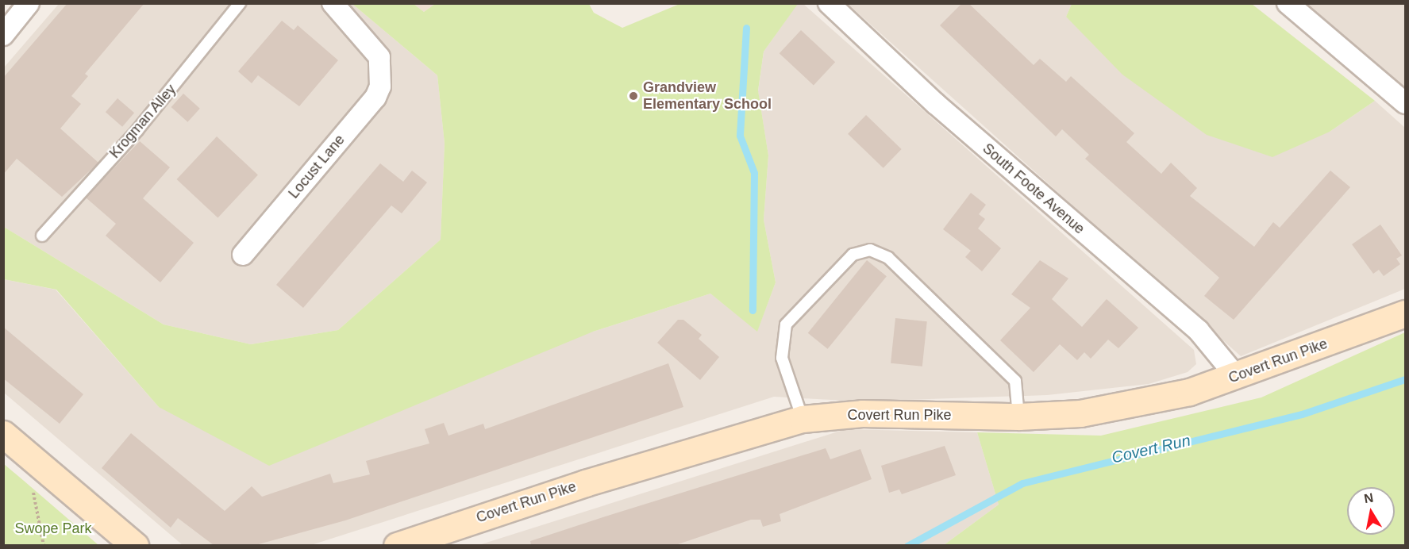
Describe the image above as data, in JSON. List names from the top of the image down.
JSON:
{
  "streets": {
    "street": ["Locust Lane", "South Foote Avenue", "Covert Run Pike"],
    "lane": ["Krogman Alley"]
  },
  "crossings": [
    ["South Foote Avenue", "Covert Run Pike"]
  ],
  "water": ["Covert Run"],
  "parks": ["Swope Park"],
  "places": ["Grandview Elementary School"],
  "north": "top"
}
